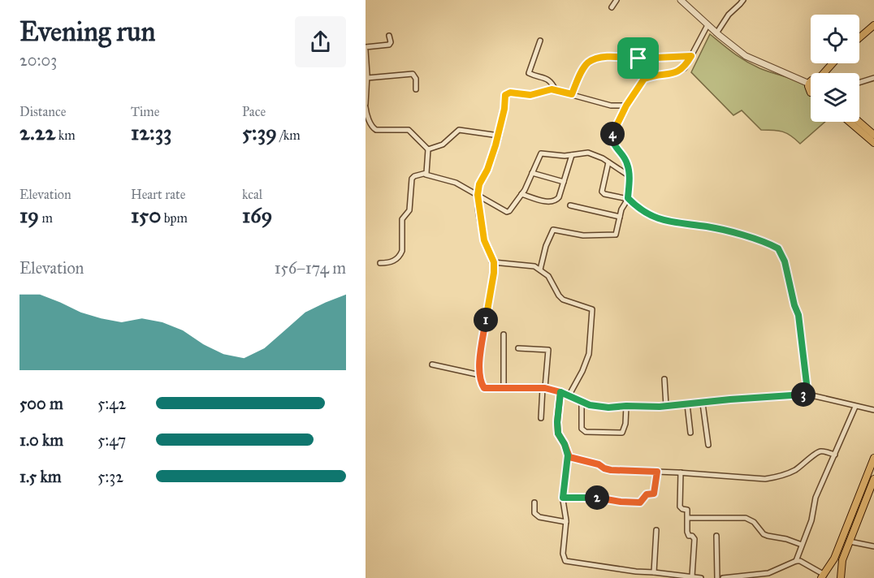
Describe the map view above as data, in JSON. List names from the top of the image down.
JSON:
{
  "page": {
    "heading": ["Evening run", "20:03"],
    "stats": [
      ["Distance", "2.22 km"],
      ["Time", "12:33"],
      ["Pace", "5:39 /km"],
      ["Elevation", "19 m"],
      ["Heart rate", "150 bpm"],
      ["kcal", "169"]
    ],
    "pins": [
      "4",
      "1",
      "3",
      "2"
    ],
    "chart": ["Elevation", "156–174 m"],
    "list": [
      {
        "name": "500 m",
        "note": "5:42"
      },
      {
        "name": "1.0 km",
        "note": "5:47"
      },
      {
        "name": "1.5 km",
        "note": "5:32"
      }
    ]
  }
}
